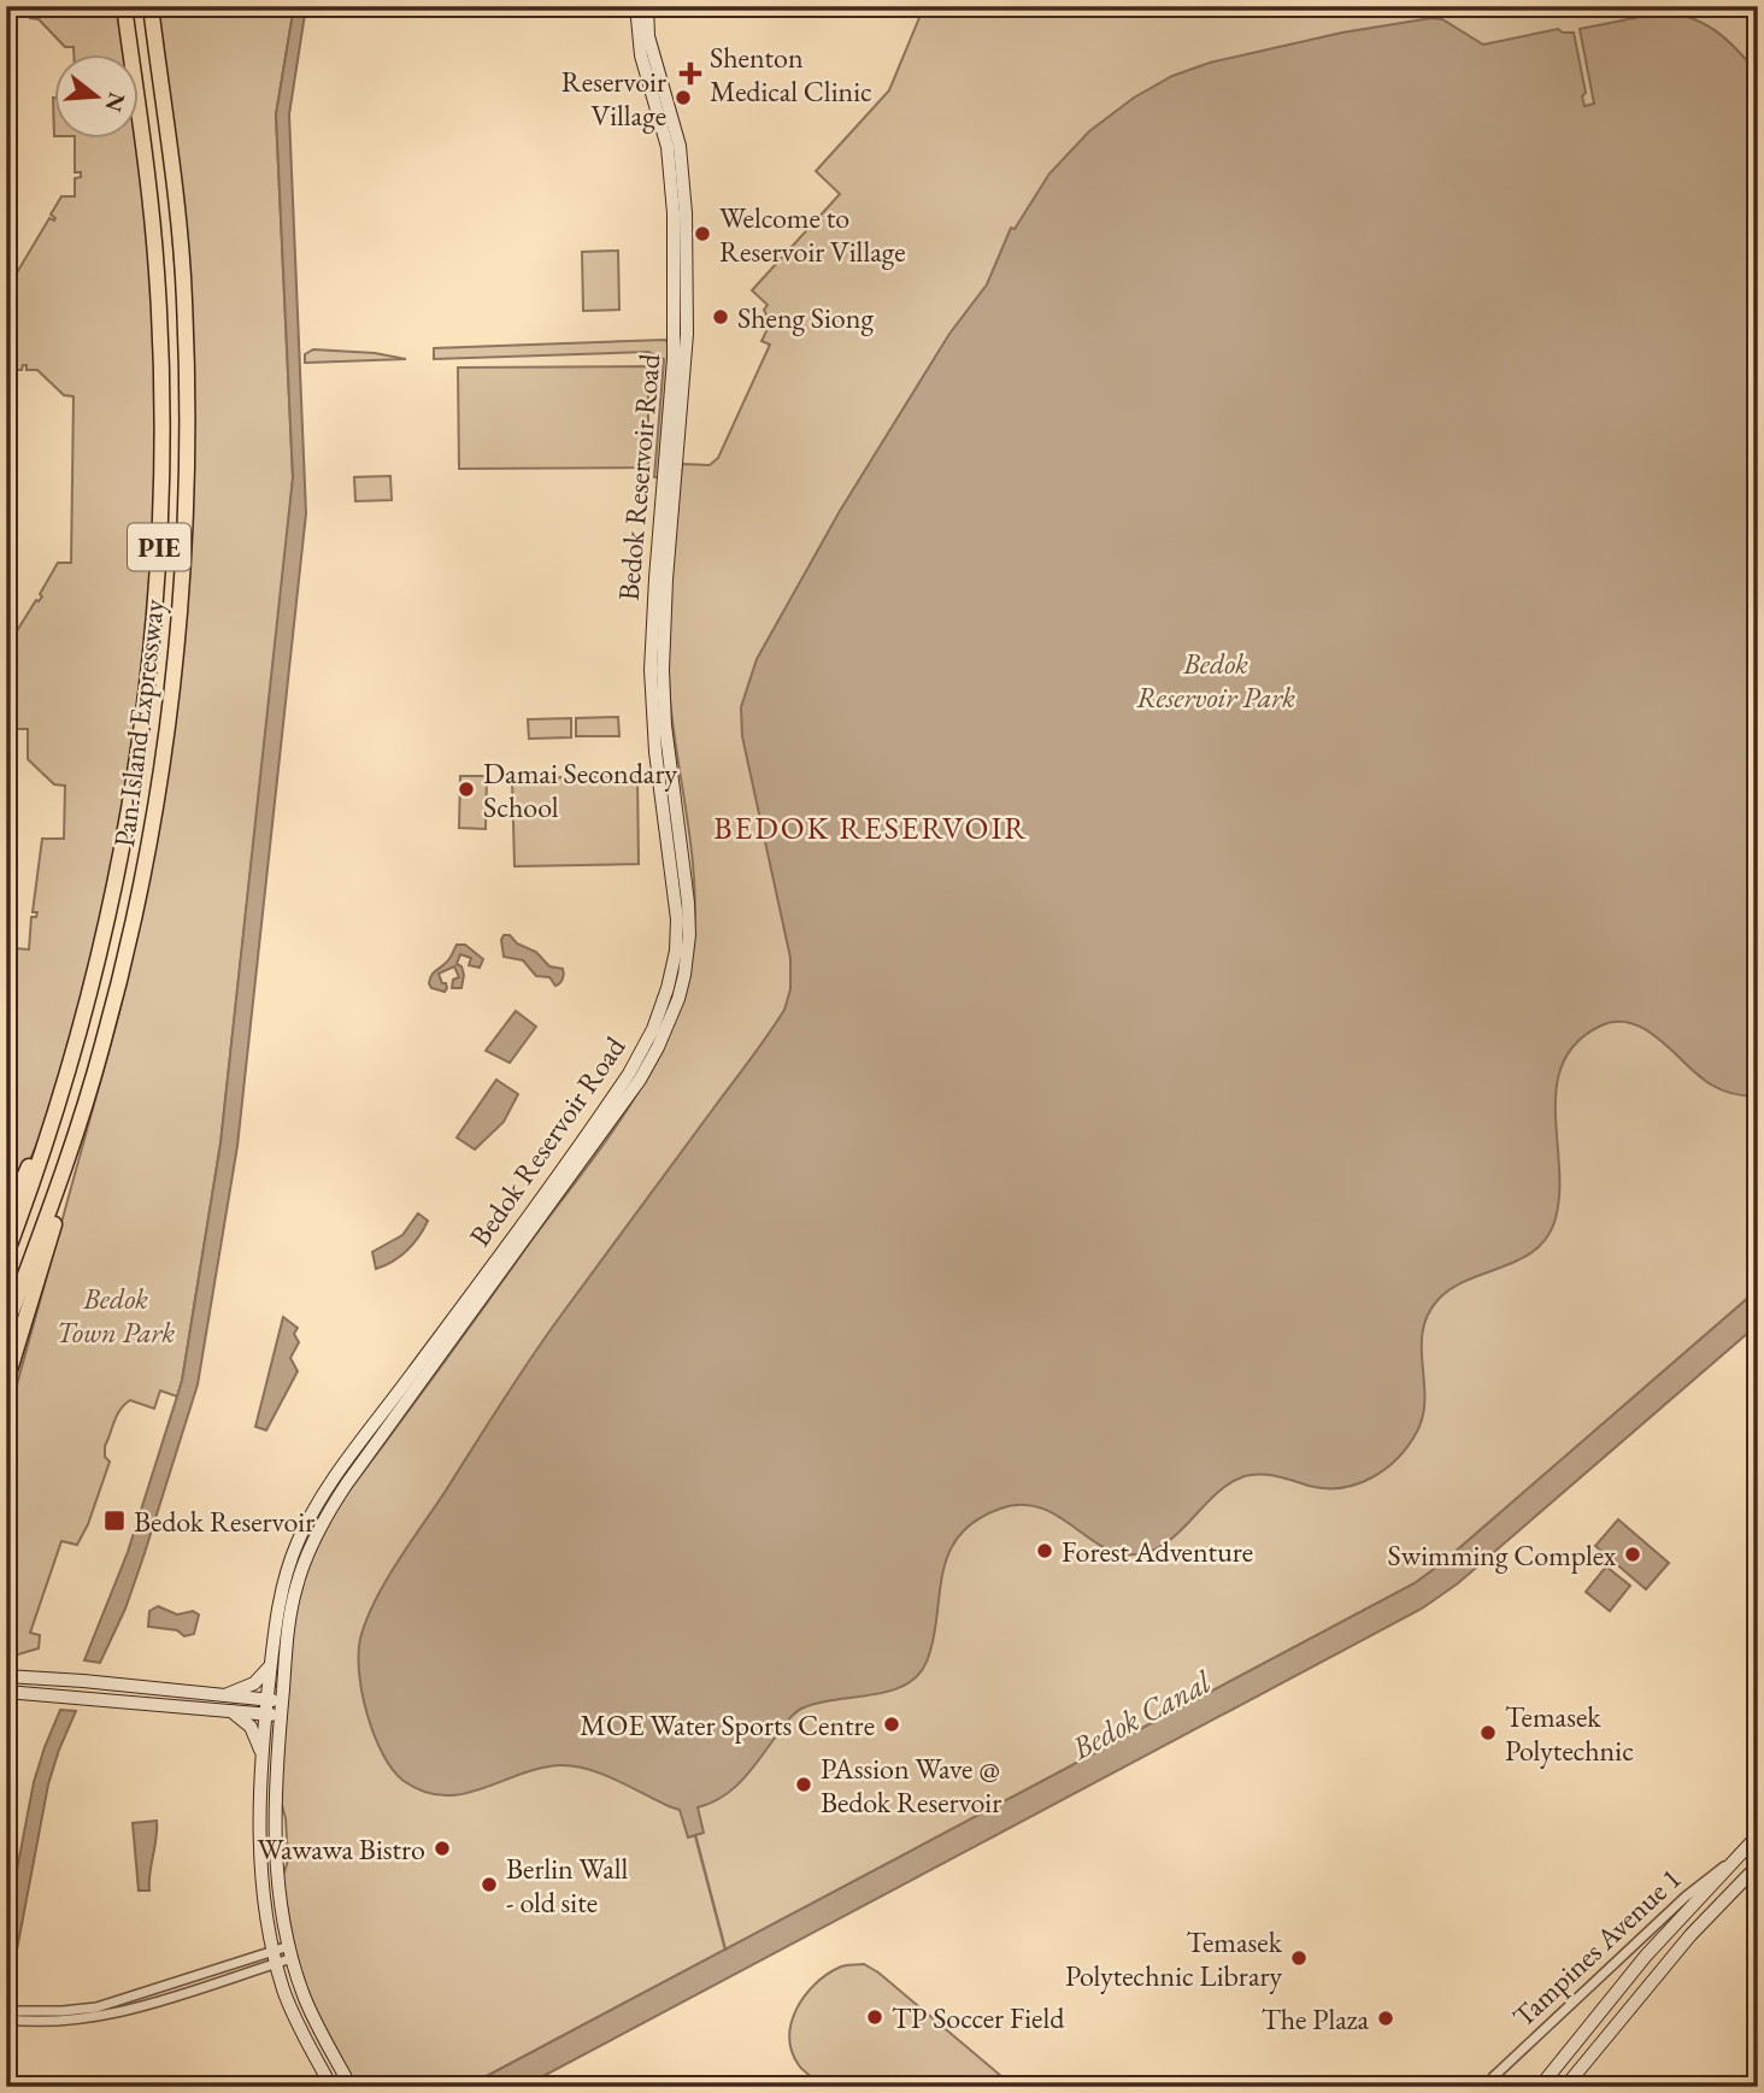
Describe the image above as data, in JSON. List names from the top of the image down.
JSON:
{
  "streets": {
    "highway": ["PIE", "Pan-Island Expressway"],
    "main road": ["Bedok Reservoir Road", "Tampines Avenue 1"]
  },
  "districts": ["BEDOK RESERVOIR"],
  "water": ["Bedok Canal"],
  "parks": ["Bedok Reservoir Park", "Bedok Town Park"],
  "places": {
    "health": ["Shenton Medical Clinic"],
    "other": [
      "Reservoir Village",
      "Welcome to Reservoir Village",
      "Sheng Siong",
      "Damai Secondary School",
      "Forest Adventure",
      "Swimming Complex",
      "MOE Water Sports Centre",
      "Temasek Polytechnic",
      "PAssion Wave @ Bedok Reservoir",
      "Wawawa Bistro",
      "Berlin Wall - old site",
      "Temasek Polytechnic Library",
      "TP Soccer Field",
      "The Plaza"
    ],
    "transit": ["Bedok Reservoir"]
  },
  "north": "right"
}
